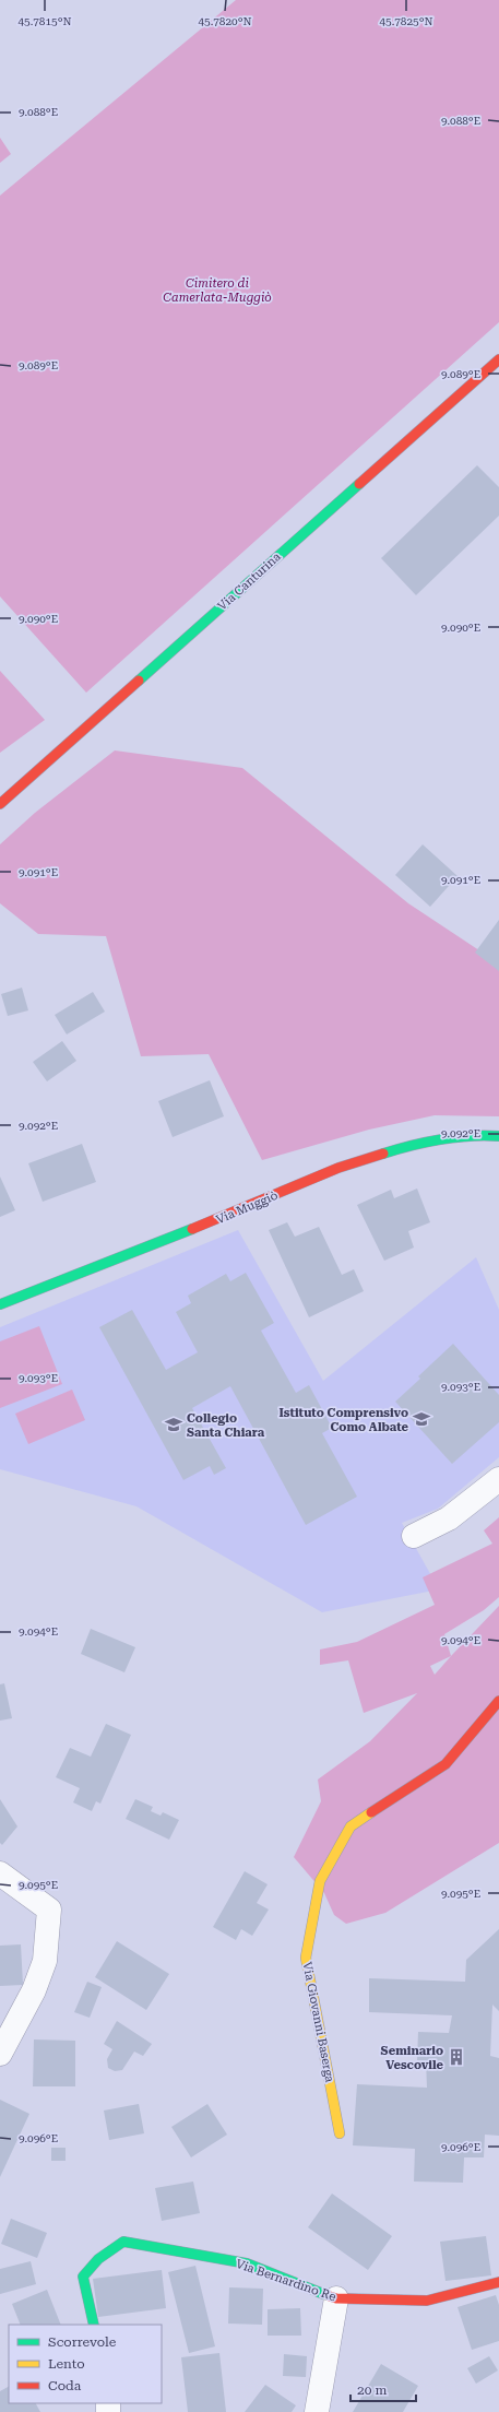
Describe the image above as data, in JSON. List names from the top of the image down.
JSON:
{
  "streets": {
    "street": [
      "Via Canturina",
      "Via Muggiò",
      "Via Giovanni Baserga",
      "Via Bernardino Re"
    ]
  },
  "parks": ["Cimitero di Camerlata-Muggiò"],
  "places": {
    "school or university": ["Istituto Comprensivo Como Albate", "Collegio Santa Chiara"],
    "building": ["Seminario Vescovile"]
  },
  "legend": ["Scorrevole", "Lento", "Coda"],
  "scale_bar": "20 m",
  "coordinates": [
    "45.7815°N",
    "45.7820°N",
    "45.7825°N",
    "9.088°E",
    "9.089°E",
    "9.090°E",
    "9.091°E",
    "9.092°E",
    "9.093°E",
    "9.094°E",
    "9.095°E",
    "9.096°E"
  ]
}
